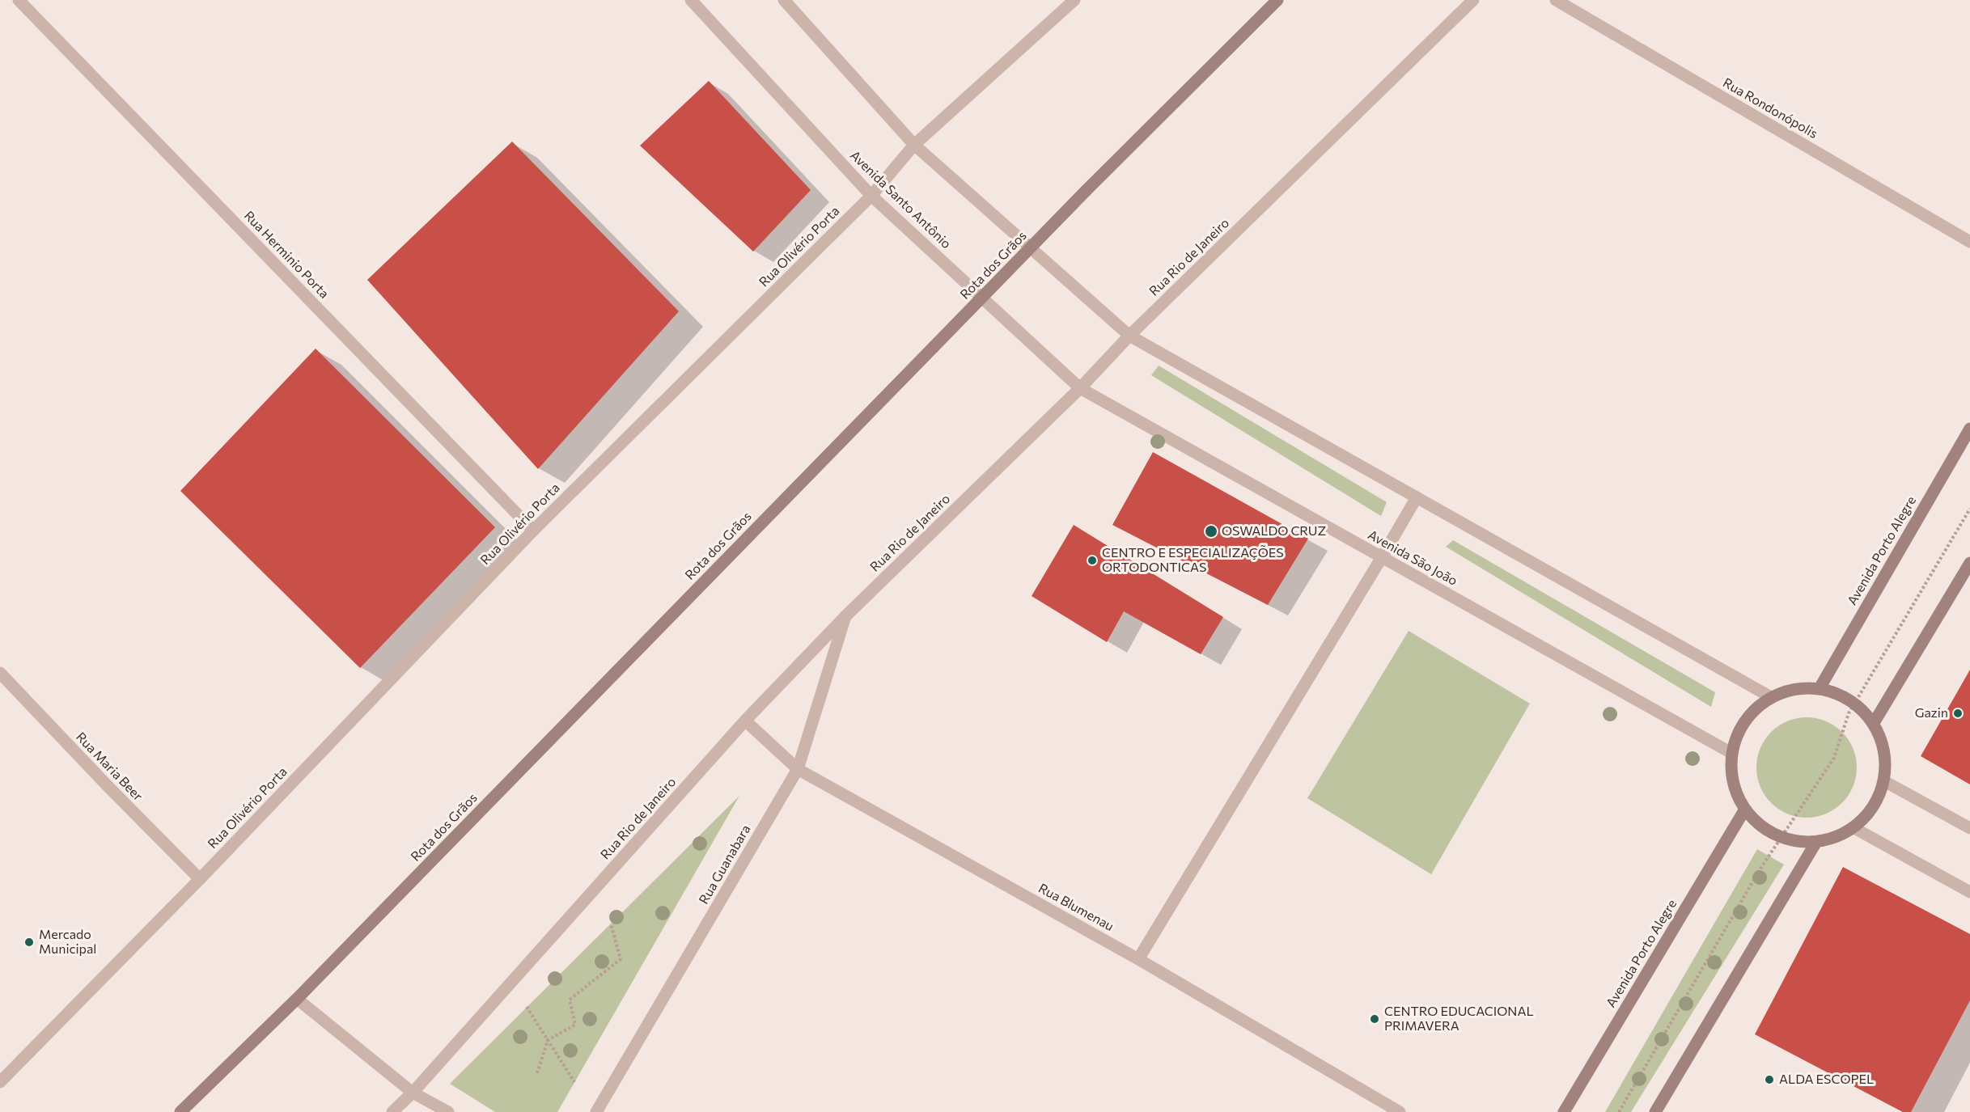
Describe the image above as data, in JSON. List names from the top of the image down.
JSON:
{
  "streets": {
    "main road": ["Rota dos Grãos", "Avenida Porto Alegre"],
    "street": [
      "Rua Rondonópolis",
      "Avenida Santo Antônio",
      "Rua Olivério Porta",
      "Rua Herminio Porta",
      "Rua Rio de Janeiro",
      "Avenida São João",
      "Rua Maria Beer",
      "Rua Guanabara",
      "Rua Blumenau"
    ]
  },
  "crossings": [
    ["Avenida Santo Antônio", "Rua Olivério Porta"],
    ["Avenida Santo Antônio", "Rua Rio de Janeiro"],
    ["Avenida Santo Antônio", "Avenida São João"],
    ["Rua Olivério Porta", "Rua Herminio Porta"],
    ["Rua Olivério Porta", "Rua Maria Beer"],
    ["Rua Rio de Janeiro", "Avenida São João"],
    ["Rua Rio de Janeiro", "Rua Guanabara"],
    ["Rua Rio de Janeiro", "Rua Blumenau"],
    ["Rua Guanabara", "Rua Blumenau"]
  ],
  "places": [
    "OSWALDO CRUZ",
    "CENTRO E ESPECIALIZAÇÕES ORTODONTICAS",
    "Gazin",
    "Mercado Municipal",
    "CENTRO EDUCACIONAL PRIMAVERA",
    "ALDA ESCOPEL"
  ]
}
